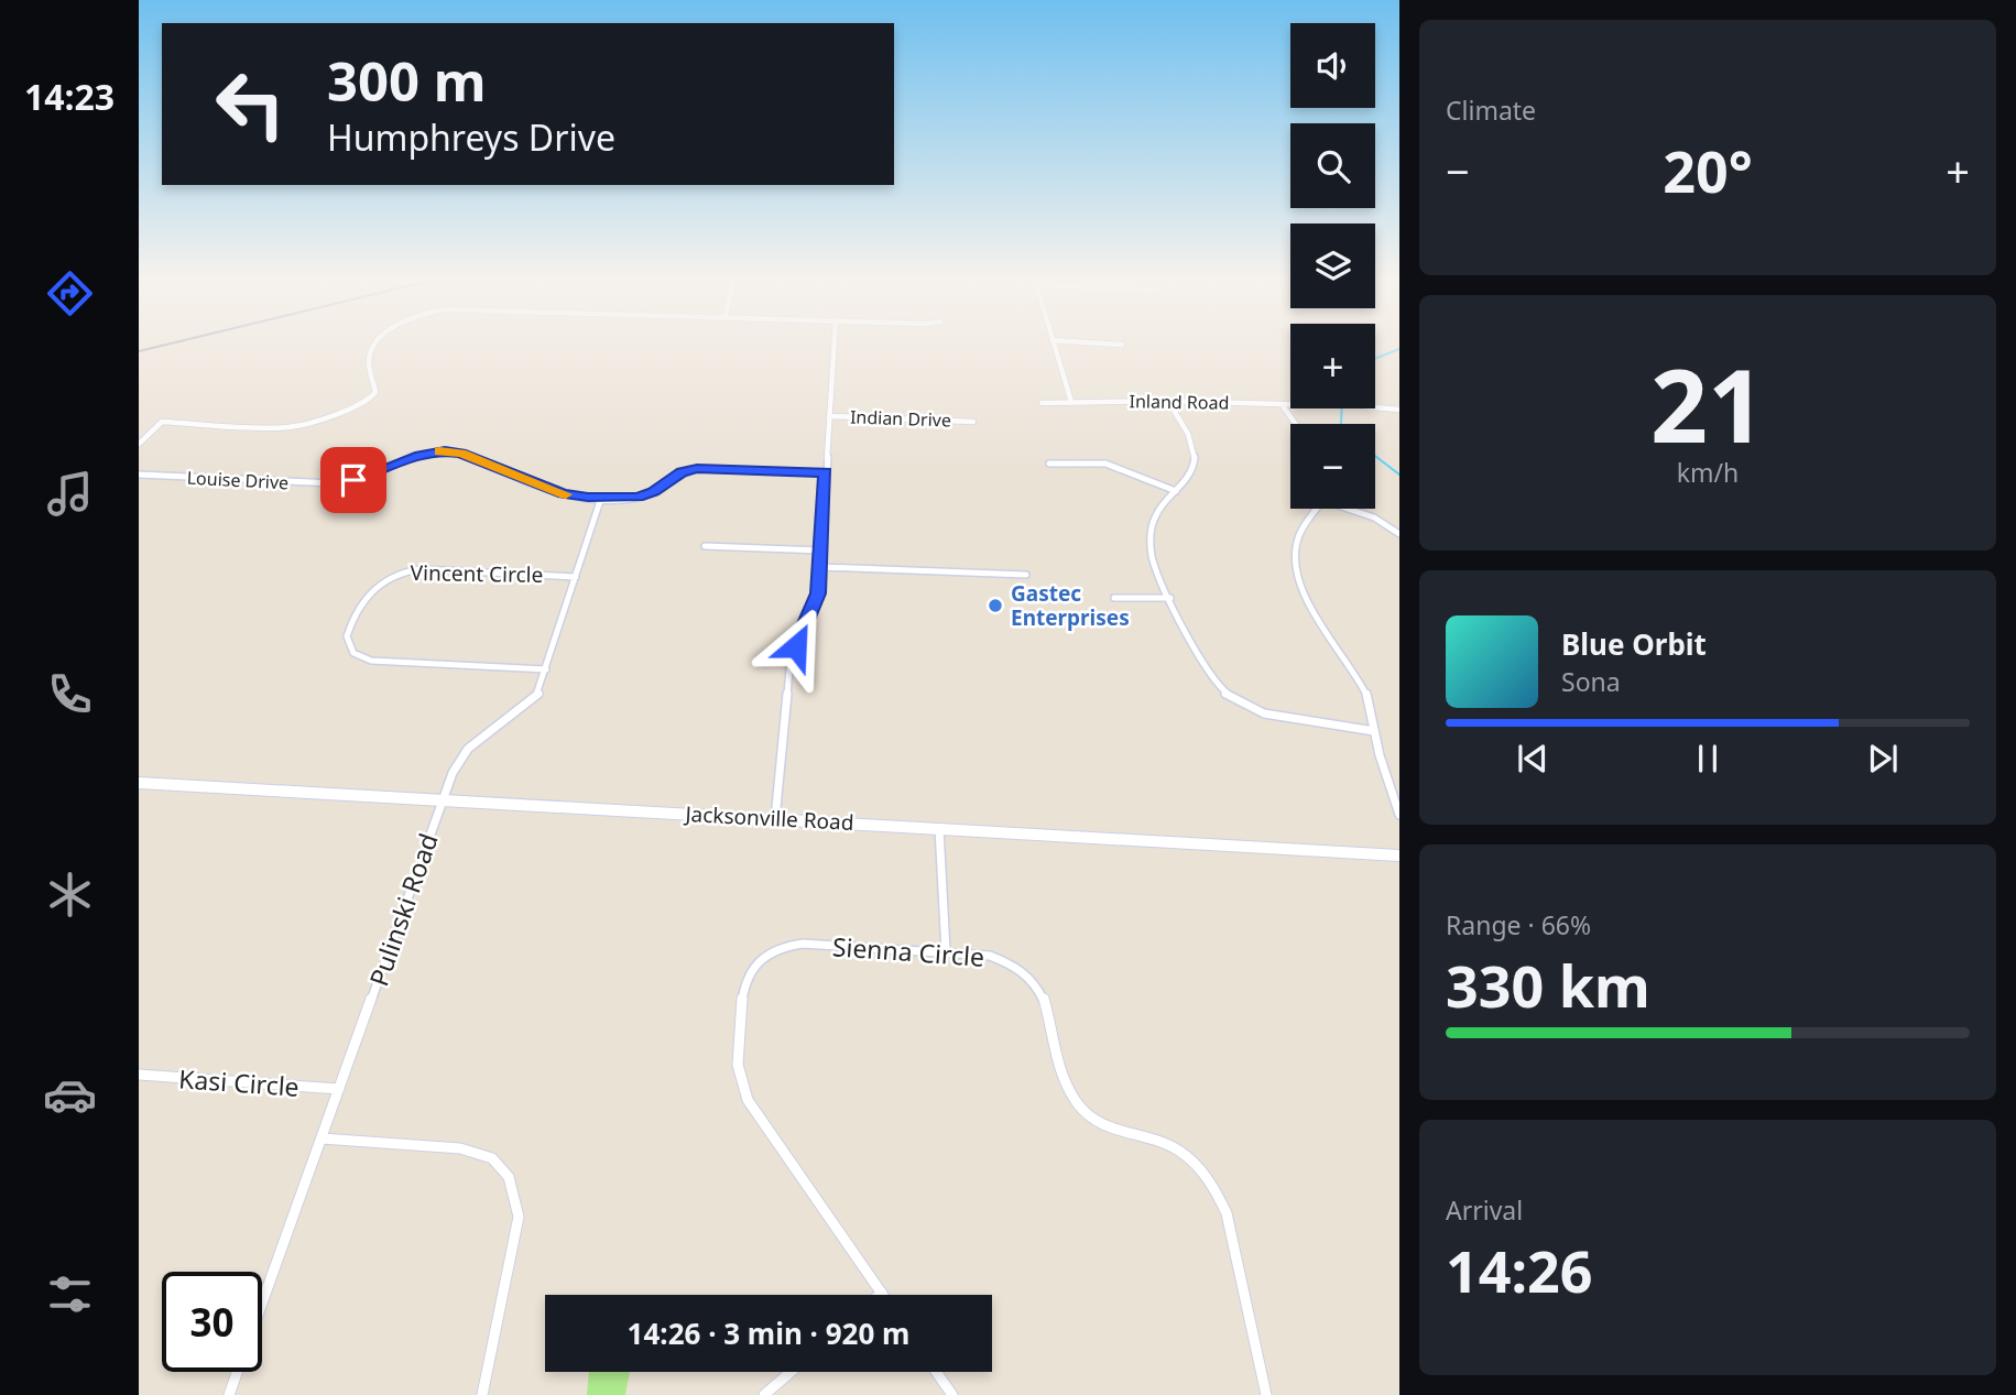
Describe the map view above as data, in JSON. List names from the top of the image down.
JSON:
{
  "streets": {
    "main road": ["Jacksonville Road"],
    "street": [
      "Inland Road",
      "Indian Drive",
      "Louise Drive",
      "Vincent Circle",
      "Pulinski Road",
      "Sienna Circle",
      "Kasi Circle"
    ]
  },
  "crossings": [
    ["Louise Drive", "Pulinski Road"],
    ["Vincent Circle", "Pulinski Road"],
    ["Jacksonville Road", "Pulinski Road"],
    ["Pulinski Road", "Kasi Circle"]
  ],
  "places": ["Gastec Enterprises"],
  "page": {
    "tabs": "14:23",
    "tile": [
      "Climate",
      ["21", "km/h"],
      ["Range · 66%", "330 km"],
      ["Arrival", "14:26"]
    ],
    "map_buttons": ["+", "−"],
    "turn": ["300 m", "Humphreys Drive"],
    "heat": ["−", "20°", "+"],
    "song": ["Blue Orbit", "Sona"],
    "limit": "30",
    "trip": "14:26 · 3 min · 920 m"
  }
}
